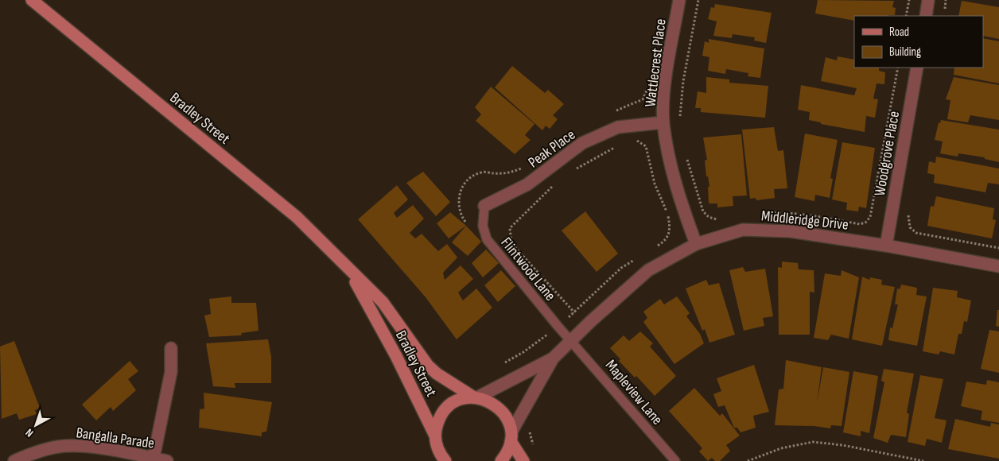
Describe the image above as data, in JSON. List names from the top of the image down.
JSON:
{
  "streets": {
    "main road": ["Bradley Street"],
    "street": [
      "Wattlecrest Place",
      "Peak Place",
      "Woodgrove Place",
      "Middleridge Drive",
      "Bangalla Parade"
    ],
    "lane": ["Flintwood Lane", "Mapleview Lane"]
  },
  "crossings": [
    ["Wattlecrest Place", "Peak Place"],
    ["Wattlecrest Place", "Middleridge Drive"],
    ["Bradley Street", "Middleridge Drive"],
    ["Peak Place", "Flintwood Lane"],
    ["Woodgrove Place", "Middleridge Drive"],
    ["Middleridge Drive", "Flintwood Lane"],
    ["Middleridge Drive", "Mapleview Lane"],
    ["Flintwood Lane", "Mapleview Lane"]
  ],
  "legend": ["Road", "Building"],
  "north": "bottom left"
}
